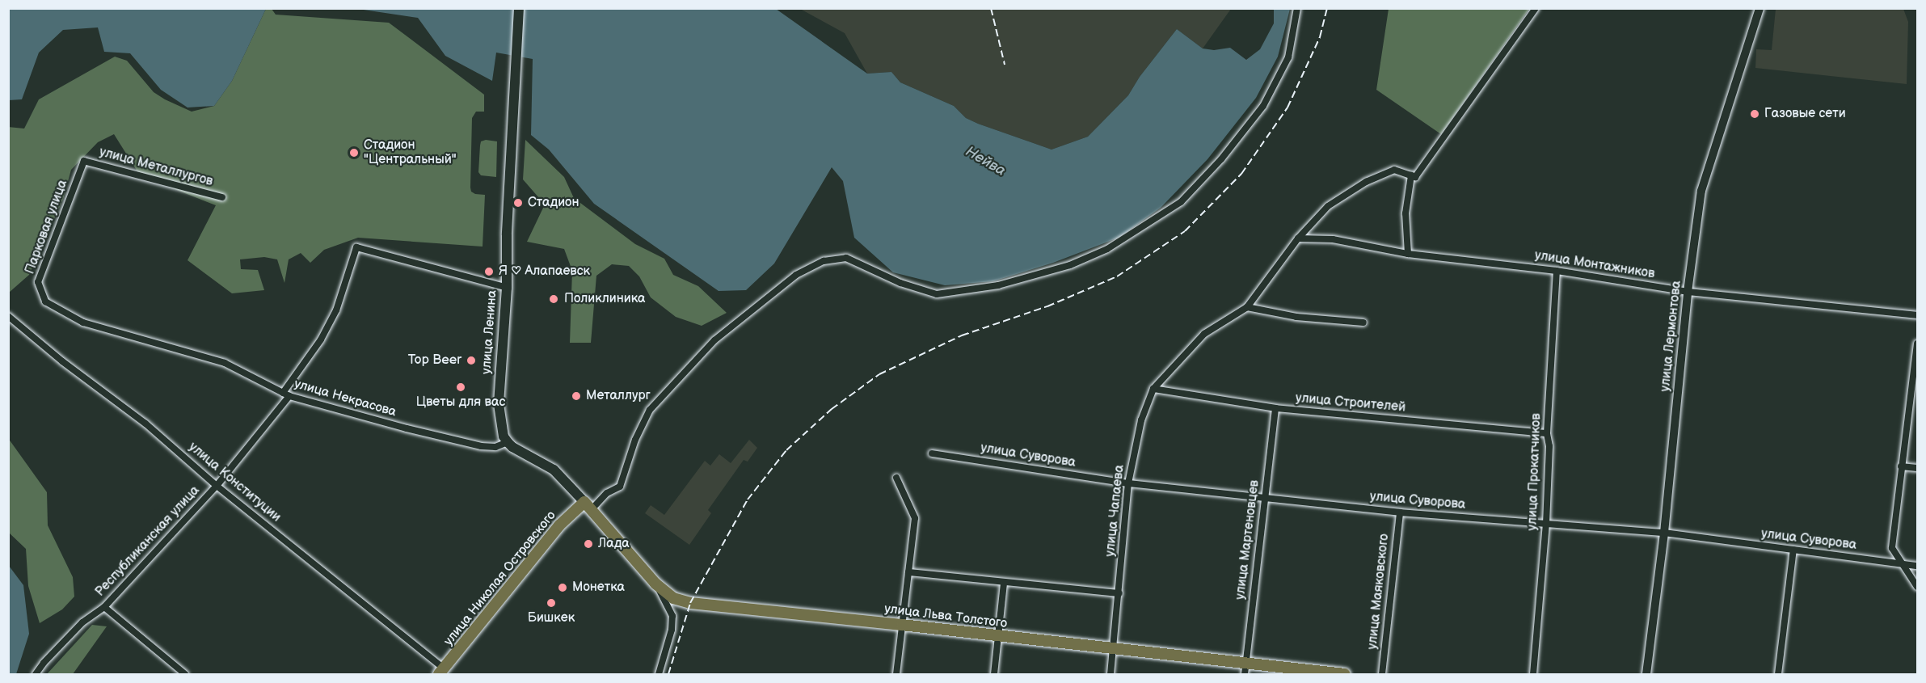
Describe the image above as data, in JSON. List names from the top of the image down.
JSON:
{
  "streets": {
    "main road": ["улица Ленина", "улица Николая Островского", "улица Льва Толстого"],
    "street": [
      "улица Металлургов",
      "Парковая улица",
      "улица Монтажников",
      "улица Лермонтова",
      "улица Некрасова",
      "улица Строителей",
      "улица Суворова",
      "улица Прокатчиков",
      "улица Конституции",
      "улица Чапаева",
      "улица Мартеновцев",
      "Республиканская улица",
      "улица Маяковского"
    ]
  },
  "crossings": [
    ["улица Металлургов", "Парковая улица"],
    ["Парковая улица", "улица Некрасова"],
    ["улица Монтажников", "улица Лермонтова"],
    ["улица Монтажников", "улица Прокатчиков"],
    ["улица Монтажников", "улица Чапаева"],
    ["улица Ленина", "улица Некрасова"],
    ["улица Ленина", "Республиканская улица"],
    ["улица Лермонтова", "улица Суворова"],
    ["улица Некрасова", "Республиканская улица"],
    ["улица Строителей", "улица Прокатчиков"],
    ["улица Строителей", "улица Чапаева"],
    ["улица Строителей", "улица Мартеновцев"],
    ["улица Суворова", "улица Прокатчиков"],
    ["улица Суворова", "улица Чапаева"],
    ["улица Суворова", "улица Мартеновцев"],
    ["улица Суворова", "улица Маяковского"],
    ["улица Конституции", "Республиканская улица"],
    ["улица Конституции", "улица Николая Островского"],
    ["улица Чапаева", "улица Льва Толстого"],
    ["улица Мартеновцев", "улица Льва Толстого"],
    ["улица Николая Островского", "улица Льва Толстого"]
  ],
  "water": ["Нейва"],
  "places": [
    "Газовые сети",
    "Стадион \"Центральный\"",
    "Стадион",
    "Я ♥ Алапаевск",
    "Поликлиника",
    "Top Beer",
    "Цветы для вас",
    "Металлург",
    "Лада",
    "Монетка",
    "Бишкек"
  ]
}
